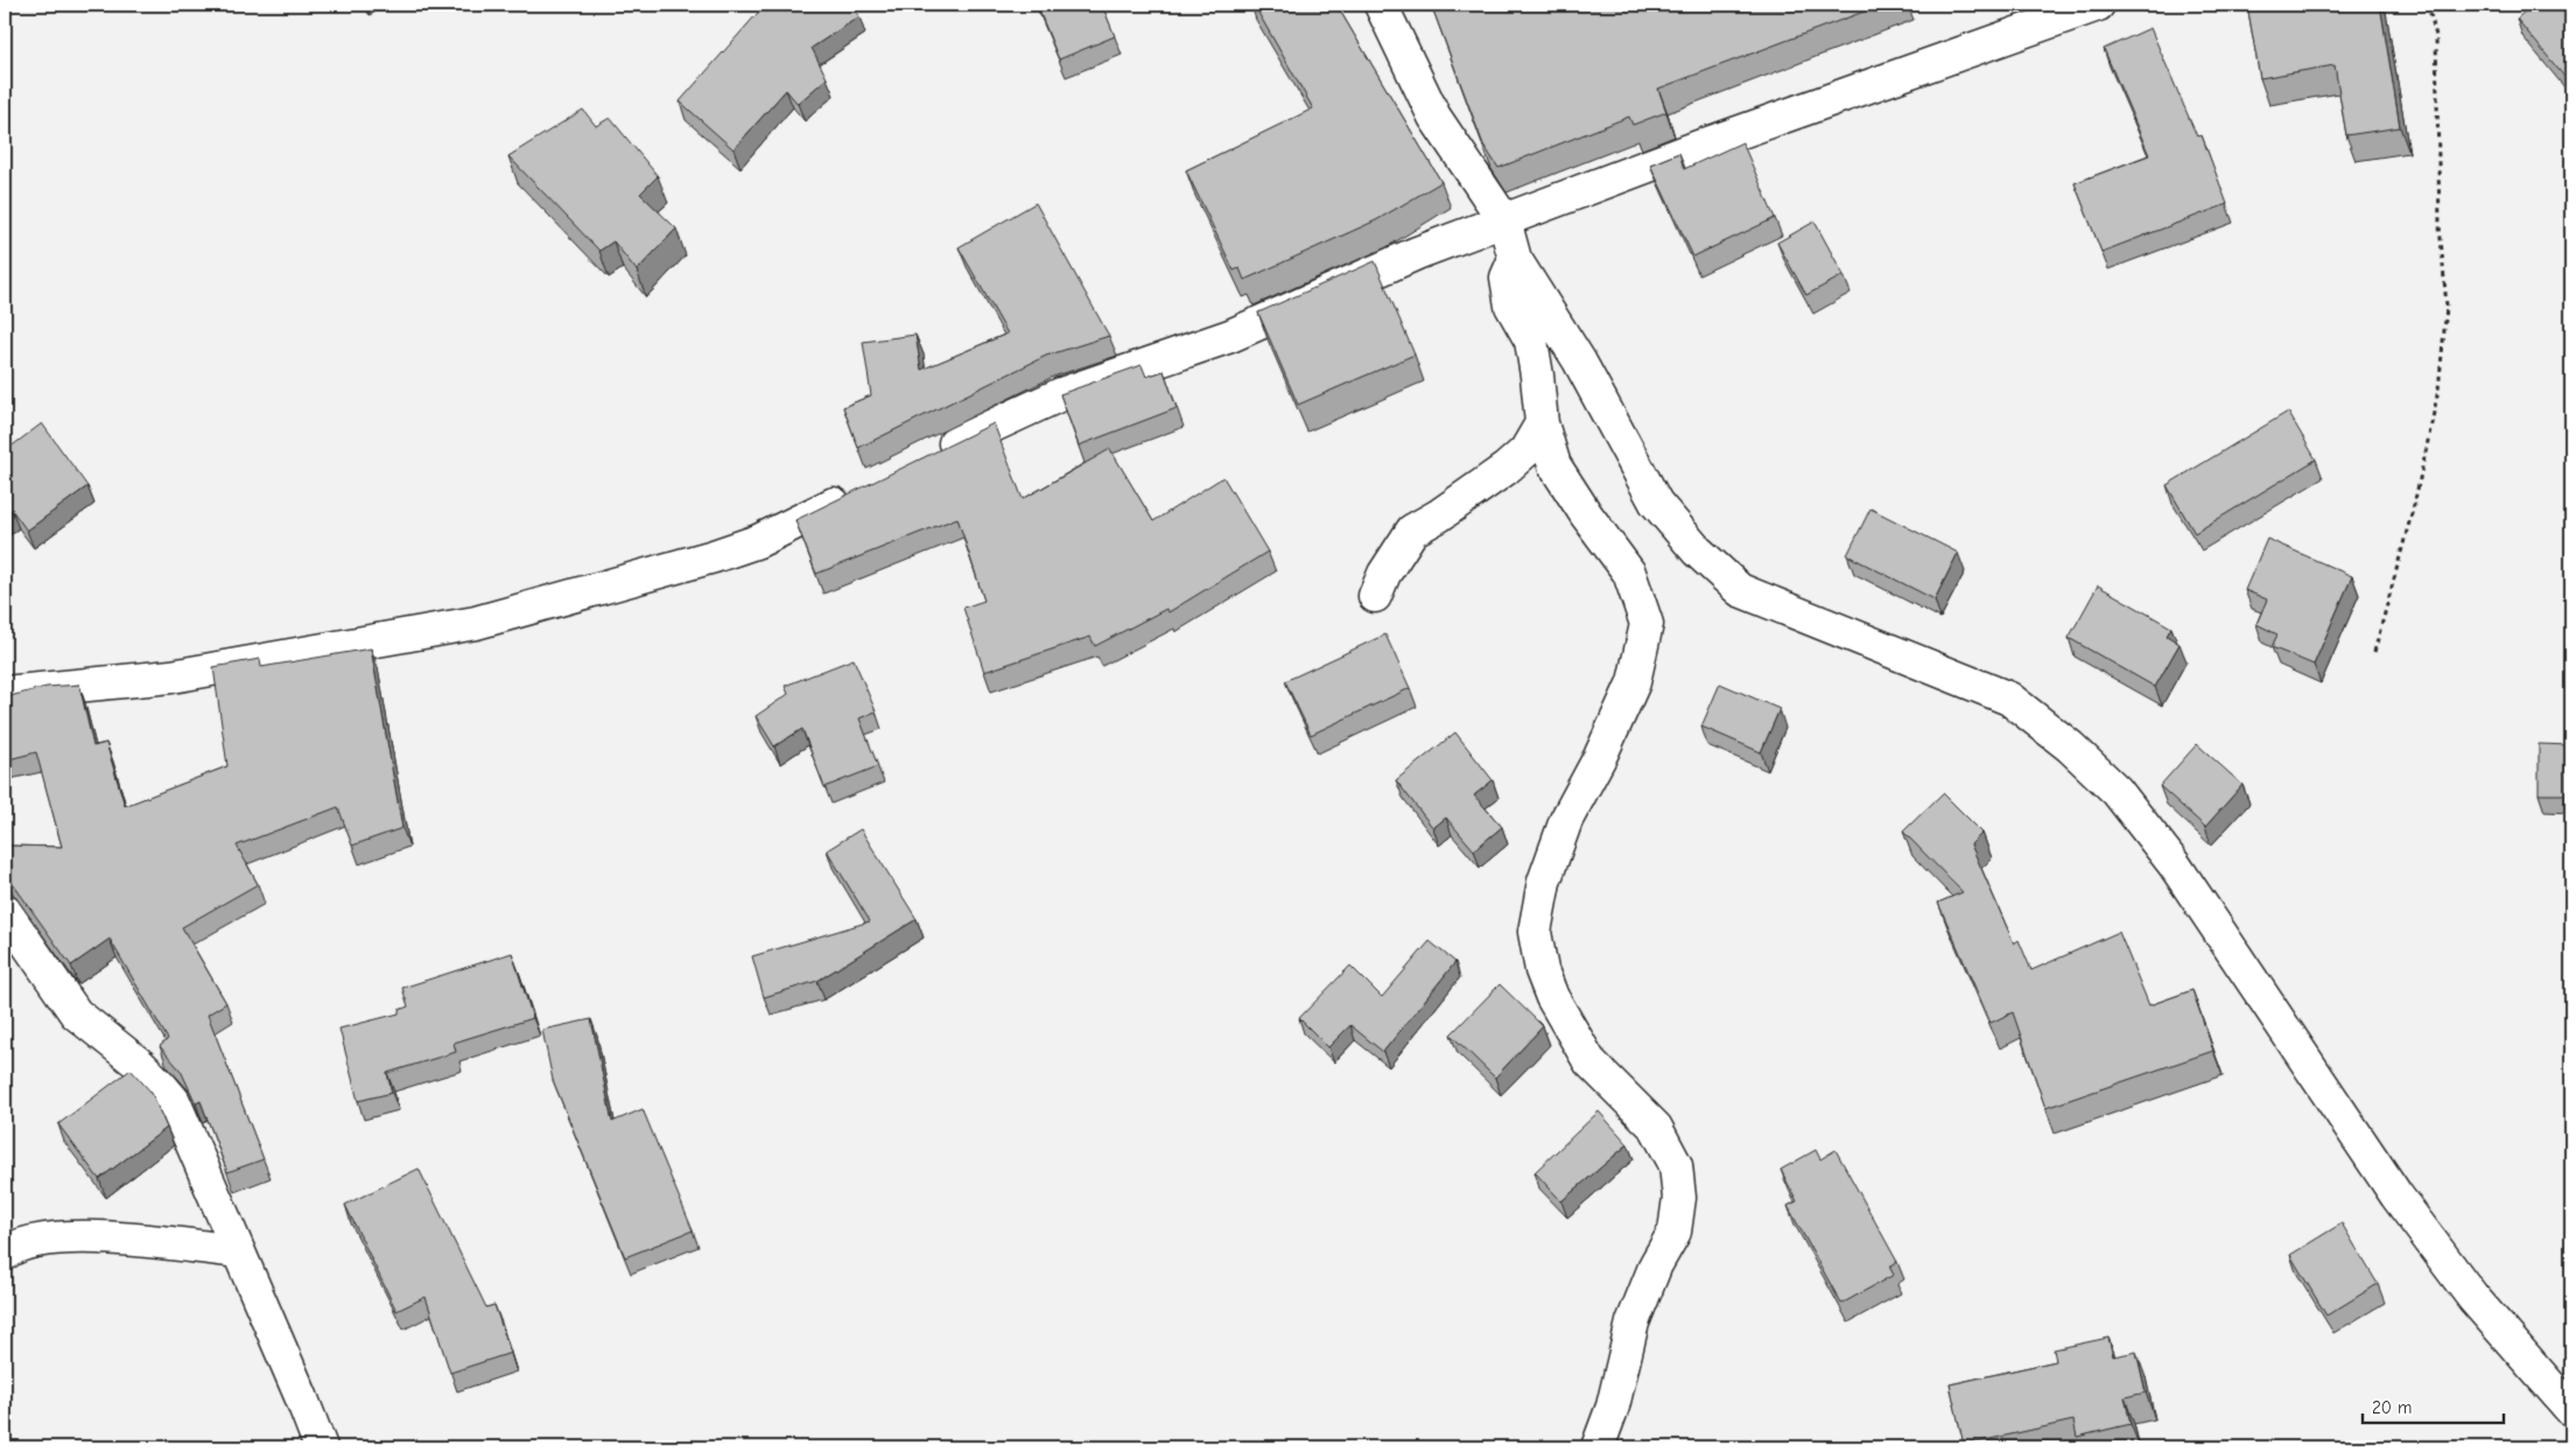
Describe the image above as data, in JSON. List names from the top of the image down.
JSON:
{
  "scale_bar": "20 m"
}
